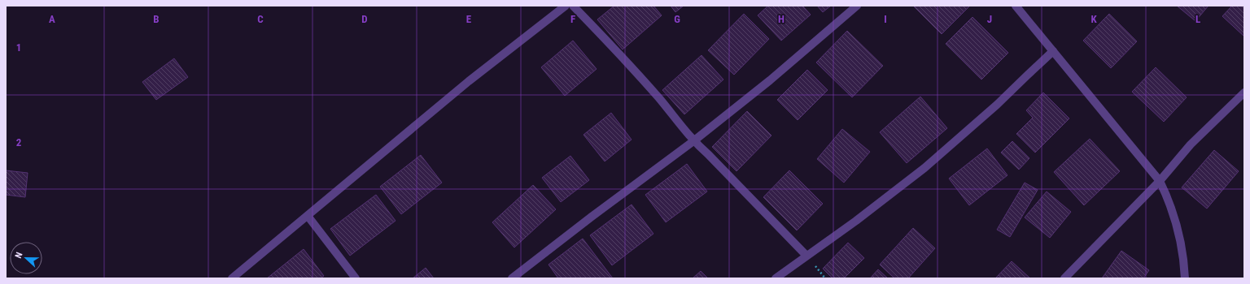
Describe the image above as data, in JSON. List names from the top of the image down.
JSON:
{
  "north": "left",
  "grid": {
    "columns": [
      "A",
      "B",
      "C",
      "D",
      "E",
      "F",
      "G",
      "H",
      "I",
      "J",
      "K",
      "L"
    ],
    "rows": ["1", "2"]
  }
}
